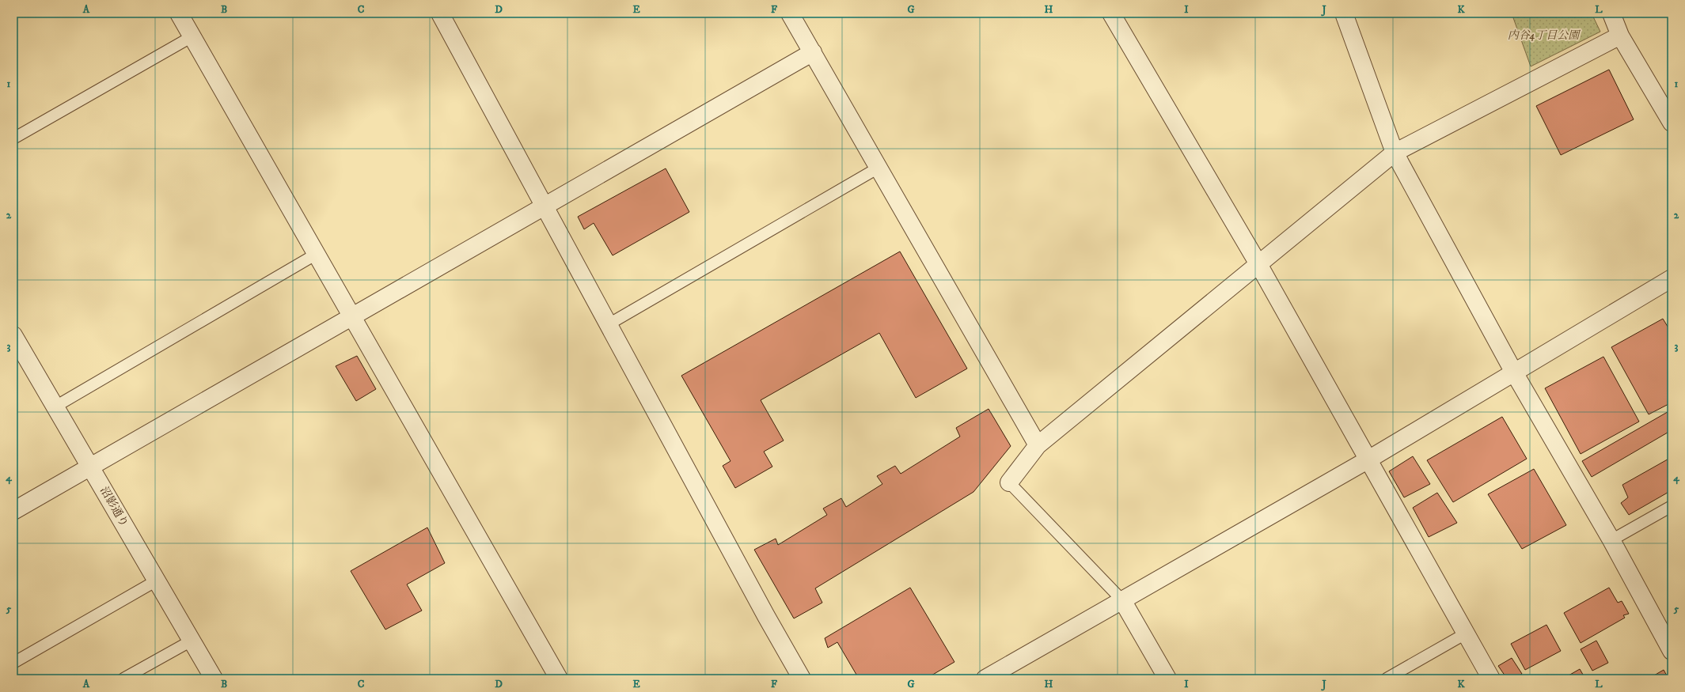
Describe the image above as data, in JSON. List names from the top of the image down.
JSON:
{
  "streets": {
    "street": ["沼影通り"]
  },
  "parks": ["内谷4丁目公園"],
  "grid": {
    "columns": [
      "A",
      "B",
      "C",
      "D",
      "E",
      "F",
      "G",
      "H",
      "I",
      "J",
      "K",
      "L"
    ],
    "rows": [
      "1",
      "2",
      "3",
      "4",
      "5"
    ]
  }
}
